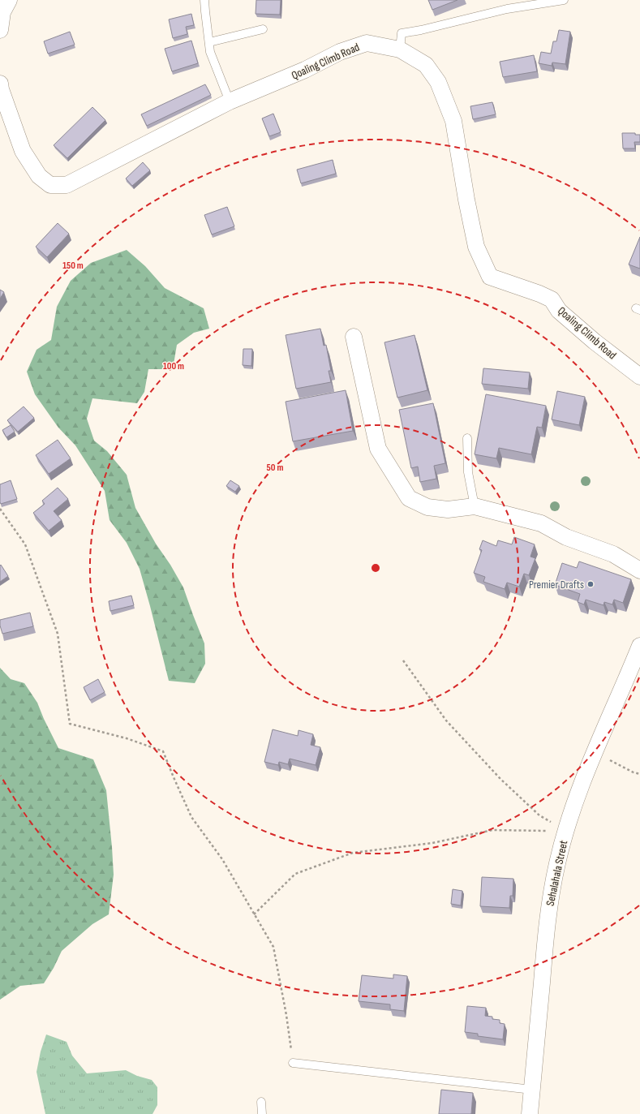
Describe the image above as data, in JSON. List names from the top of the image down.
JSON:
{
  "streets": {
    "street": ["Qoaling Climb Road", "Sehalahala Street"]
  },
  "places": ["Premier Drafts"],
  "rings": ["150 m", "100 m", "50 m"]
}
